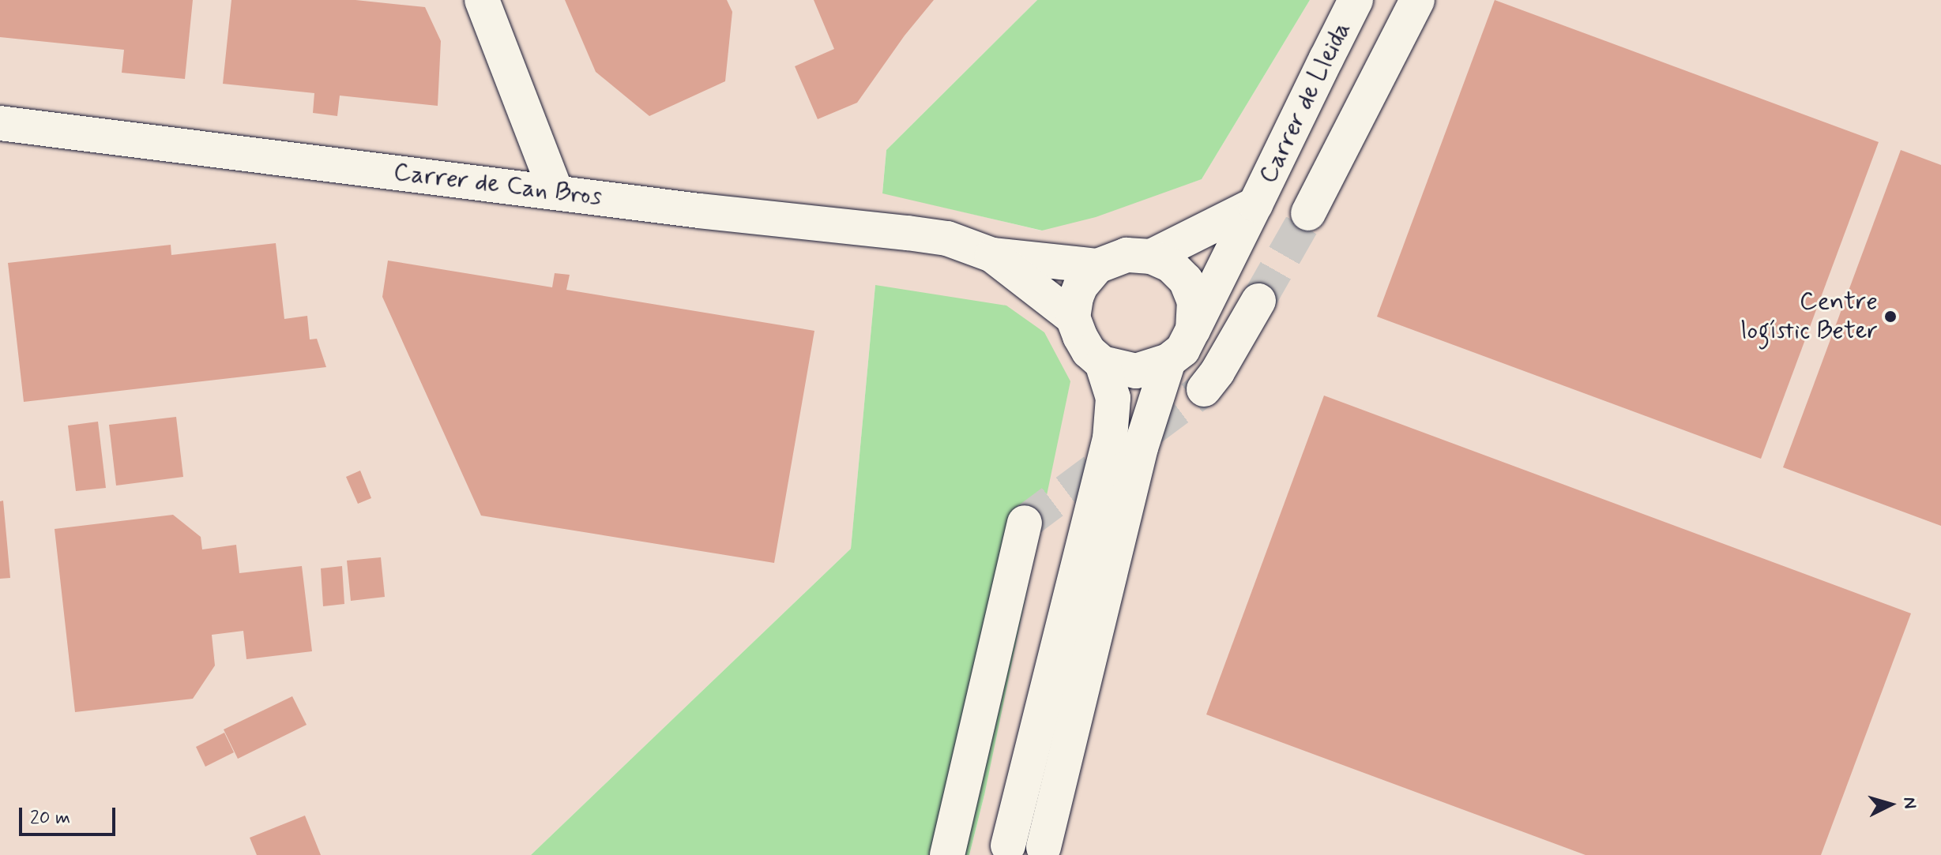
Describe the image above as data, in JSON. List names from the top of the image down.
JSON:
{
  "streets": {
    "street": ["Carrer de Lleida", "Carrer de Can Bros"]
  },
  "crossings": [
    ["Carrer de Lleida", "Carrer de Can Bros"]
  ],
  "places": ["Centre logístic Beter"],
  "scale_bar": "20 m",
  "north": "right"
}
